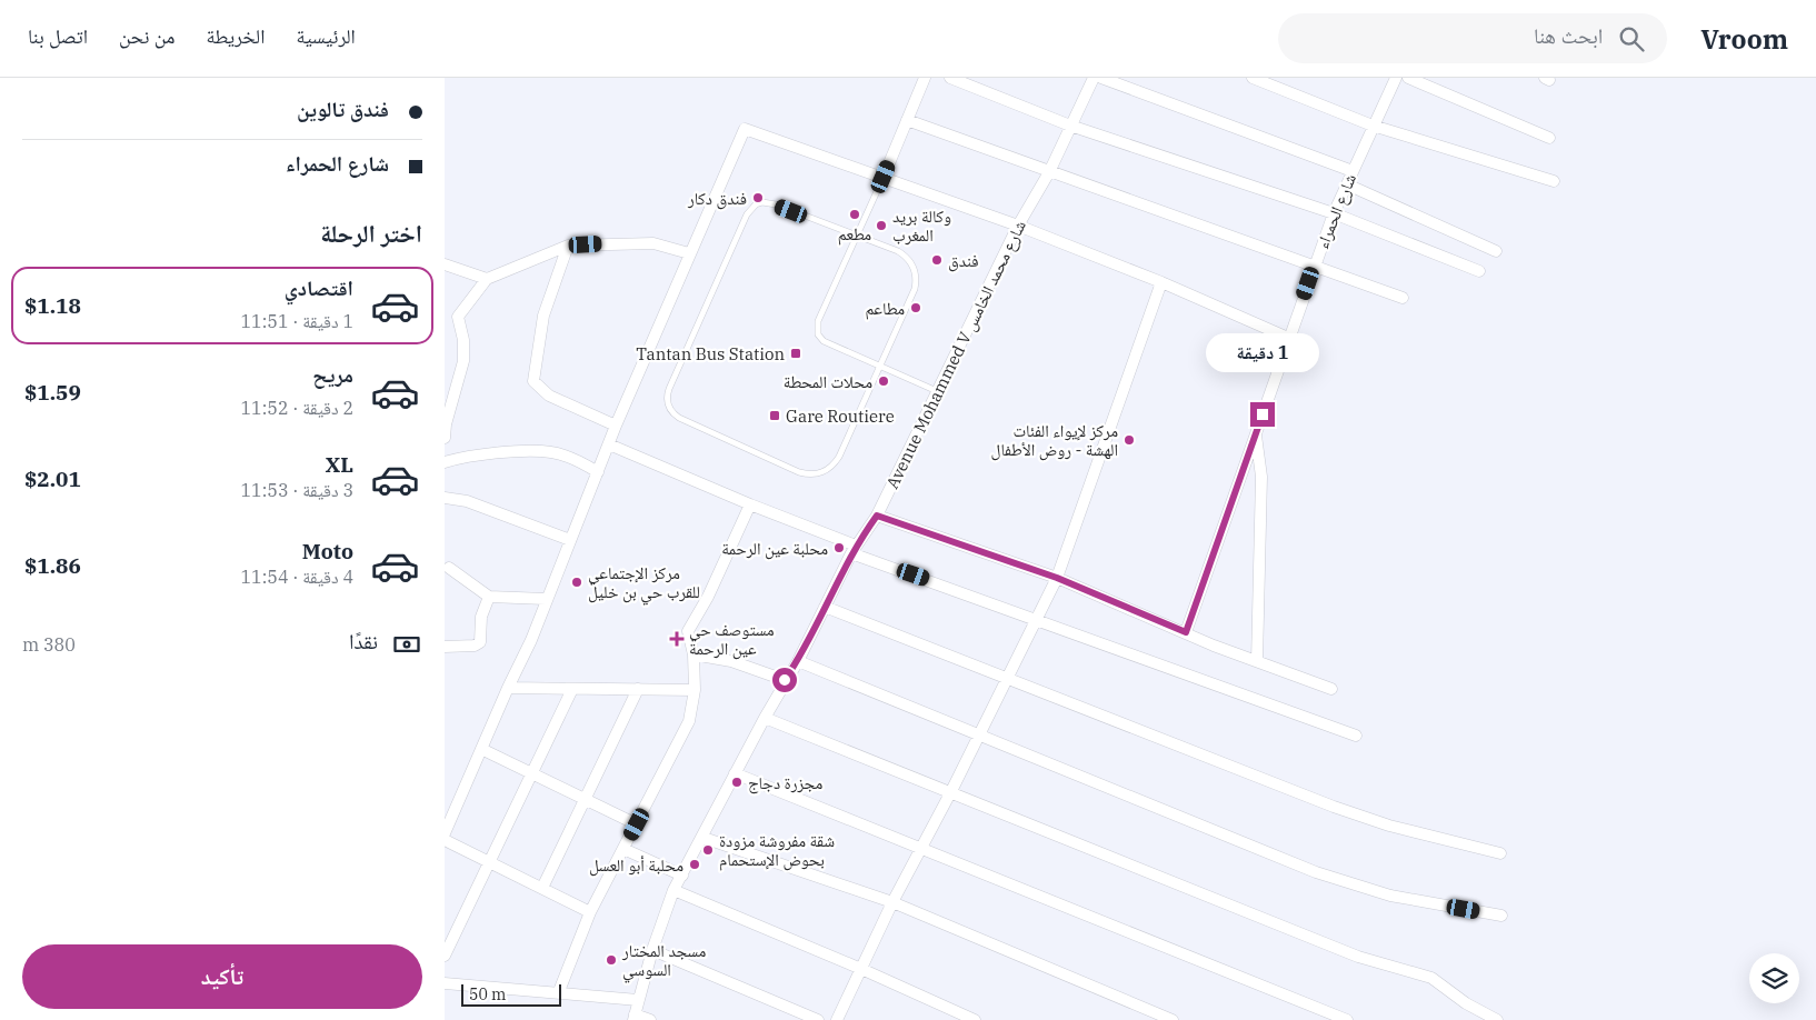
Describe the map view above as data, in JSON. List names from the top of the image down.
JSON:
{
  "streets": {
    "street": ["شارع الحمراء", "Avenue Mohammed V شارع محمد الخامس"]
  },
  "places": {
    "other": [
      "فندق دكار",
      "مطعم",
      "وكالة بريد المغرب",
      "فندق",
      "مطاعم",
      "محلات المحطة",
      "مركز لإيواء الفئات الهشة - روض الأطفال",
      "محلبة عين الرحمة",
      "مركز الإجتماعي للقرب حي بن خليل",
      "مجزرة دجاج",
      "شقة مفروشة مزودة بحوض الإستحمام",
      "محلبة أبو العسل",
      "مسجد المختار السوسي"
    ],
    "transit": ["Tantan Bus Station", "Gare Routiere"],
    "health": ["مستوصف حي عين الرحمة"]
  },
  "scale_bar": "50 m",
  "page": {
    "header": "Vroom",
    "search": "ابحث هنا",
    "nav": [
      "الرئيسية",
      "الخريطة",
      "من نحن",
      "اتصل بنا"
    ],
    "banner": ["فندق تالوين", "شارع الحمراء"],
    "heading": "اختر الرحلة",
    "list": [
      {
        "name": "اقتصادي",
        "note": "1 دقيقة · 11:51",
        "value": "$1.18"
      },
      {
        "name": "مريح",
        "note": "2 دقيقة · 11:52",
        "value": "$1.59"
      },
      {
        "name": "XL",
        "note": "3 دقيقة · 11:53",
        "value": "$2.01"
      },
      {
        "name": "Moto",
        "note": "4 دقيقة · 11:54",
        "value": "$1.86"
      }
    ],
    "bubble": "1 دقيقة",
    "pay": ["نقدًا", "380 m"],
    "buttons": "تأكيد",
    "scale": "50 m"
  }
}
